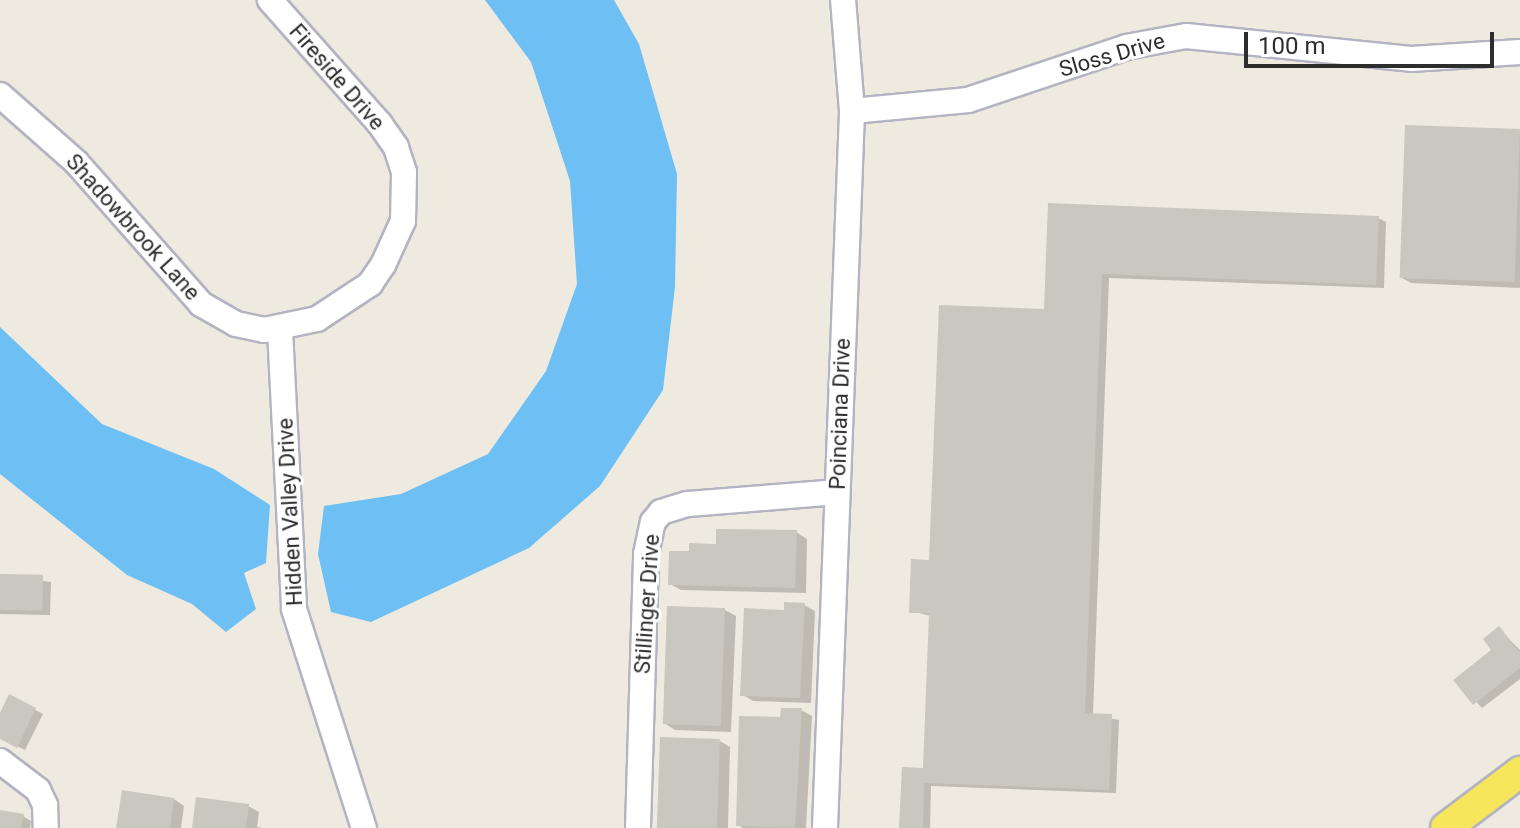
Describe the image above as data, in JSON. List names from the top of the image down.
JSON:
{
  "streets": {
    "street": [
      "Sloss Drive",
      "Fireside Drive",
      "Shadowbrook Lane",
      "Poinciana Drive",
      "Hidden Valley Drive",
      "Stillinger Drive"
    ]
  },
  "crossings": [
    ["Sloss Drive", "Poinciana Drive"],
    ["Fireside Drive", "Shadowbrook Lane"],
    ["Fireside Drive", "Hidden Valley Drive"],
    ["Shadowbrook Lane", "Hidden Valley Drive"],
    ["Poinciana Drive", "Stillinger Drive"]
  ],
  "scale_bar": "100 m"
}
